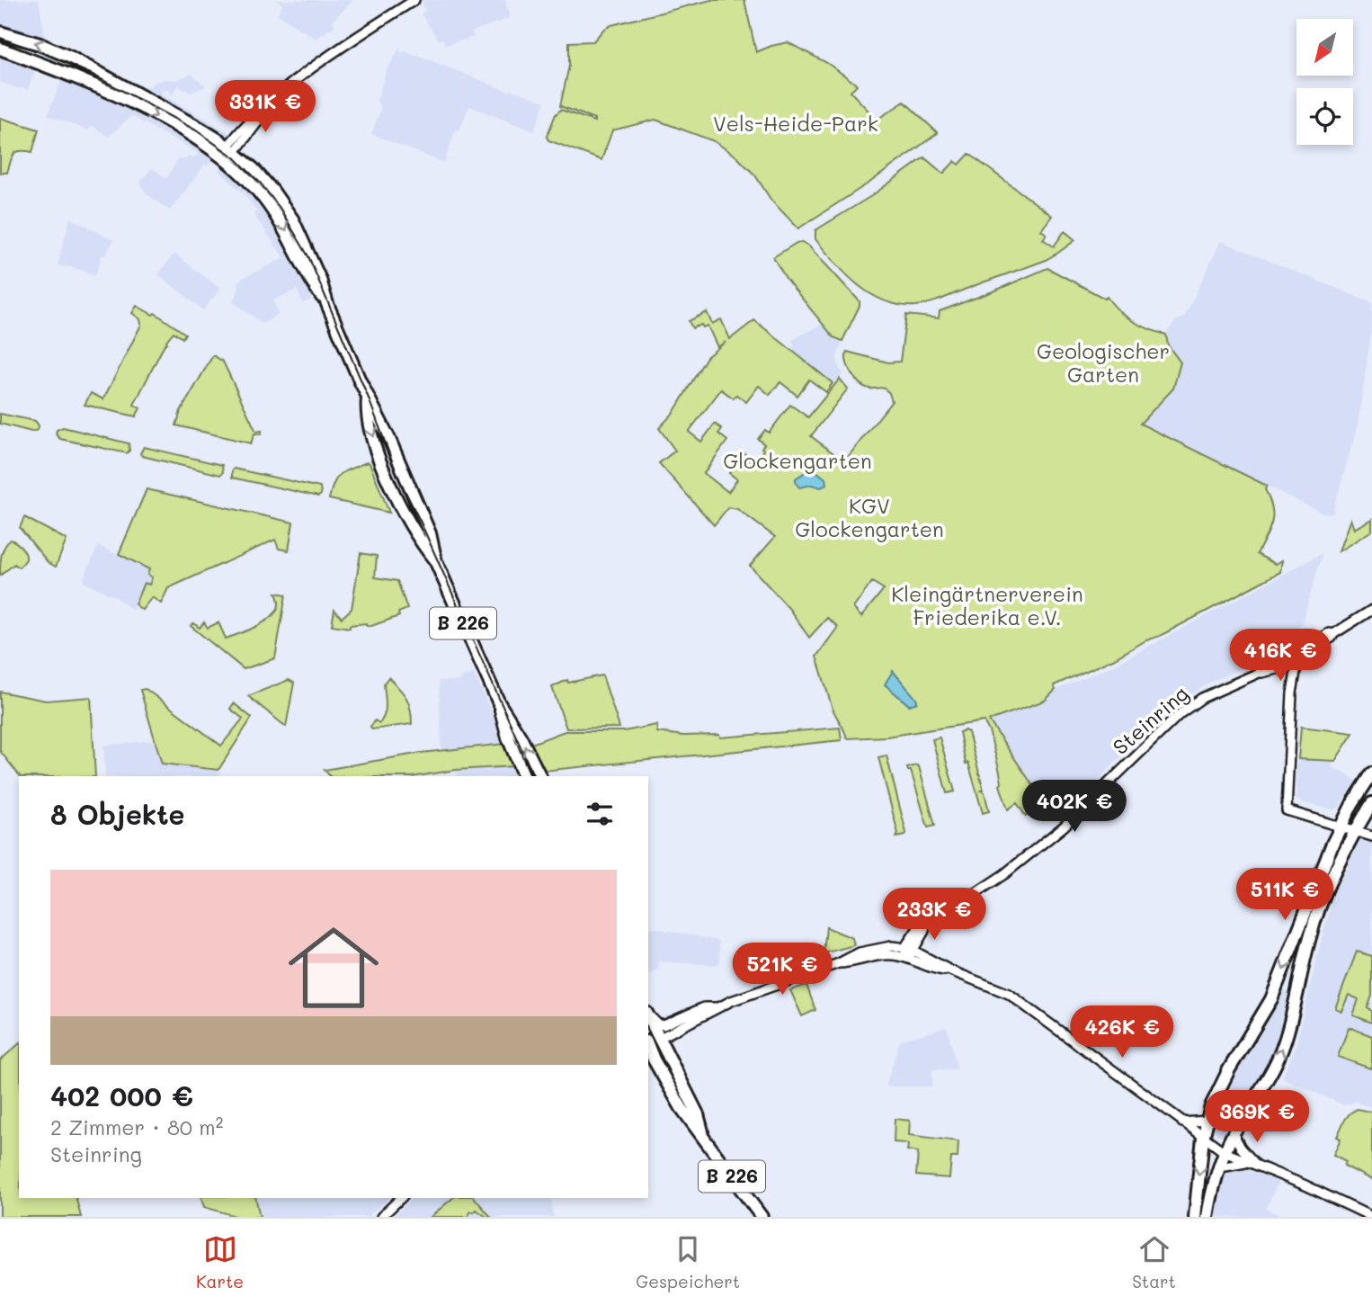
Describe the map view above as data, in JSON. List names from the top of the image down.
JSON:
{
  "streets": {
    "main road": ["B 226"],
    "street": ["Steinring"]
  },
  "parks": [
    "Vels-Heide-Park",
    "Geologischer Garten",
    "Glockengarten",
    "KGV Glockengarten",
    "Kleingärtnerverein Friederika e.V."
  ],
  "north": "bottom left",
  "page": {
    "price": [
      "331K €",
      "416K €",
      "402K €",
      "511K €",
      "233K €",
      "521K €",
      "426K €",
      "369K €"
    ],
    "heading": "8 Objekte",
    "list": [
      {
        "name": "402 000 €",
        "note": "2 Zimmer · 80 m² · Steinring"
      }
    ],
    "tabs": ["Karte", "Gespeichert", "Start"]
  }
}
